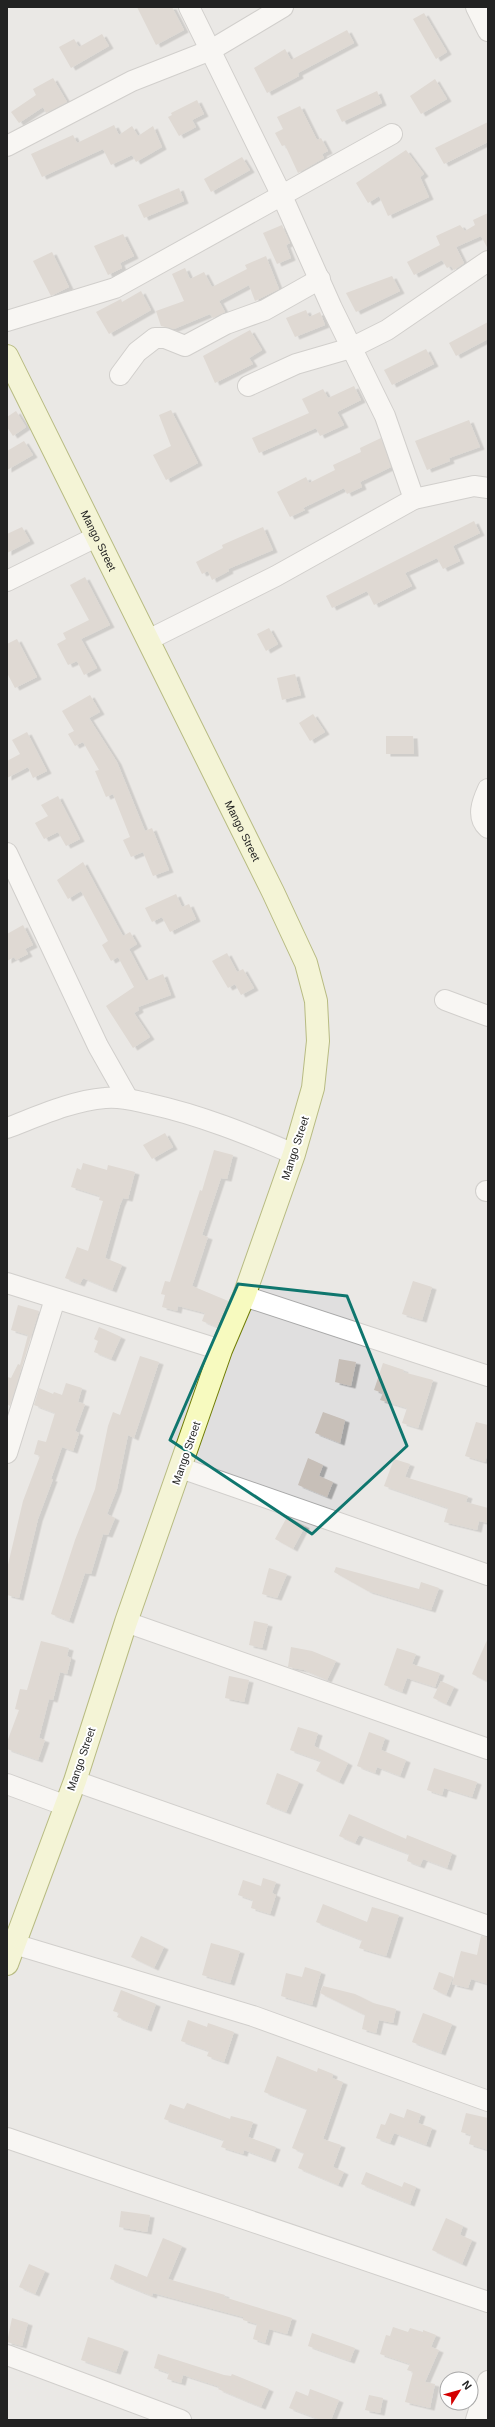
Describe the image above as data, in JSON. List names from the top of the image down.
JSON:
{
  "streets": {
    "main road": ["Mango Street"]
  },
  "north": "top right"
}
